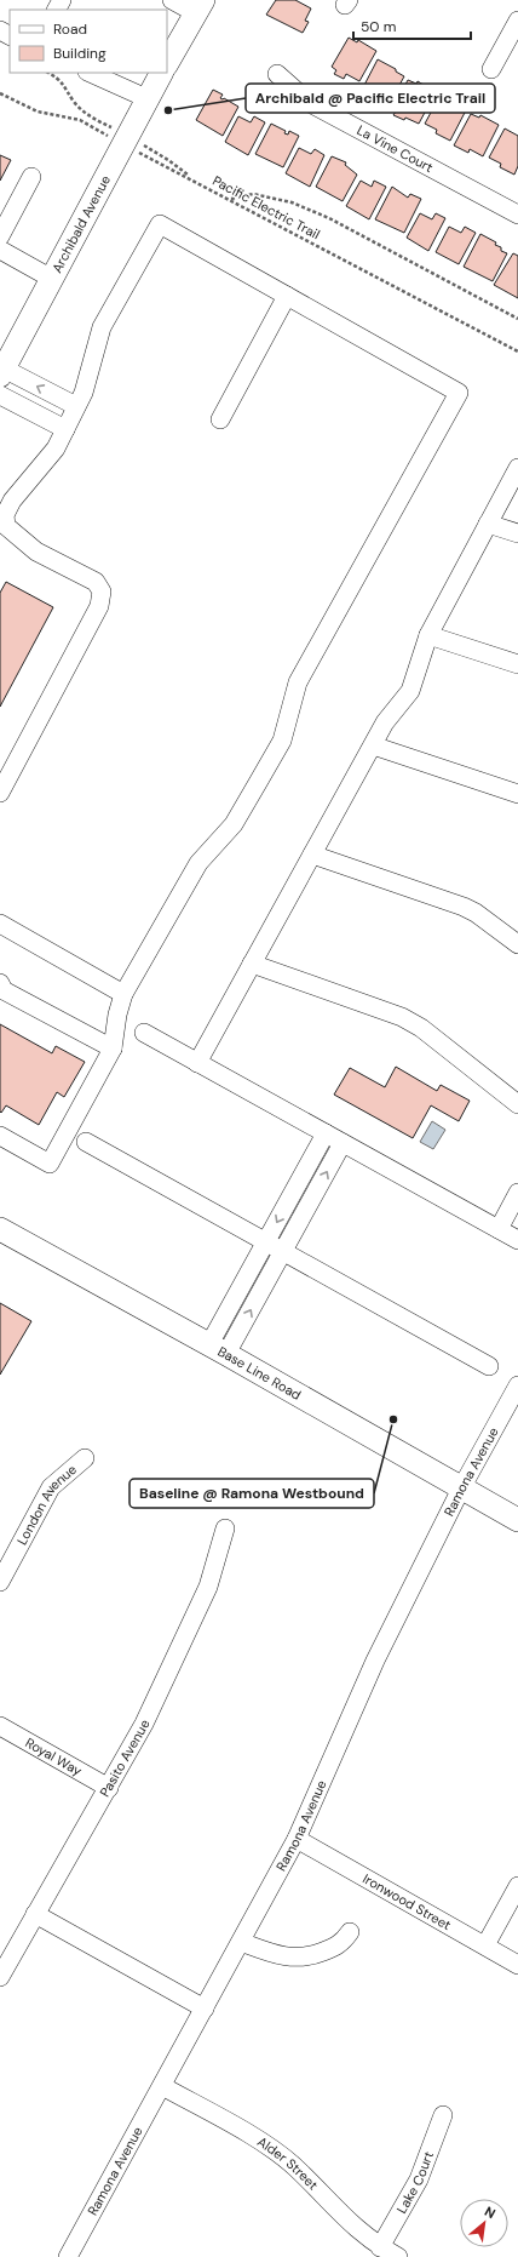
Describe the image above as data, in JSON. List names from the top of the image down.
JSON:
{
  "streets": {
    "main road": ["Archibald Avenue", "Base Line Road"],
    "street": [
      "La Vine Court",
      "Ramona Avenue",
      "London Avenue",
      "Royal Way",
      "Pasito Avenue",
      "Ironwood Street",
      "Alder Street",
      "Lake Court"
    ],
    "path": ["Pacific Electric Trail"]
  },
  "crossings": [
    ["Pacific Electric Trail", "Archibald Avenue"],
    ["Base Line Road", "Ramona Avenue"],
    ["Ramona Avenue", "Ironwood Street"],
    ["Ramona Avenue", "Alder Street"],
    ["Royal Way", "Pasito Avenue"],
    ["Alder Street", "Lake Court"]
  ],
  "places": ["Archibald @ Pacific Electric Trail", "Baseline @ Ramona Westbound"],
  "legend": ["Road", "Building"],
  "scale_bar": "50 m",
  "north": "top right"
}
